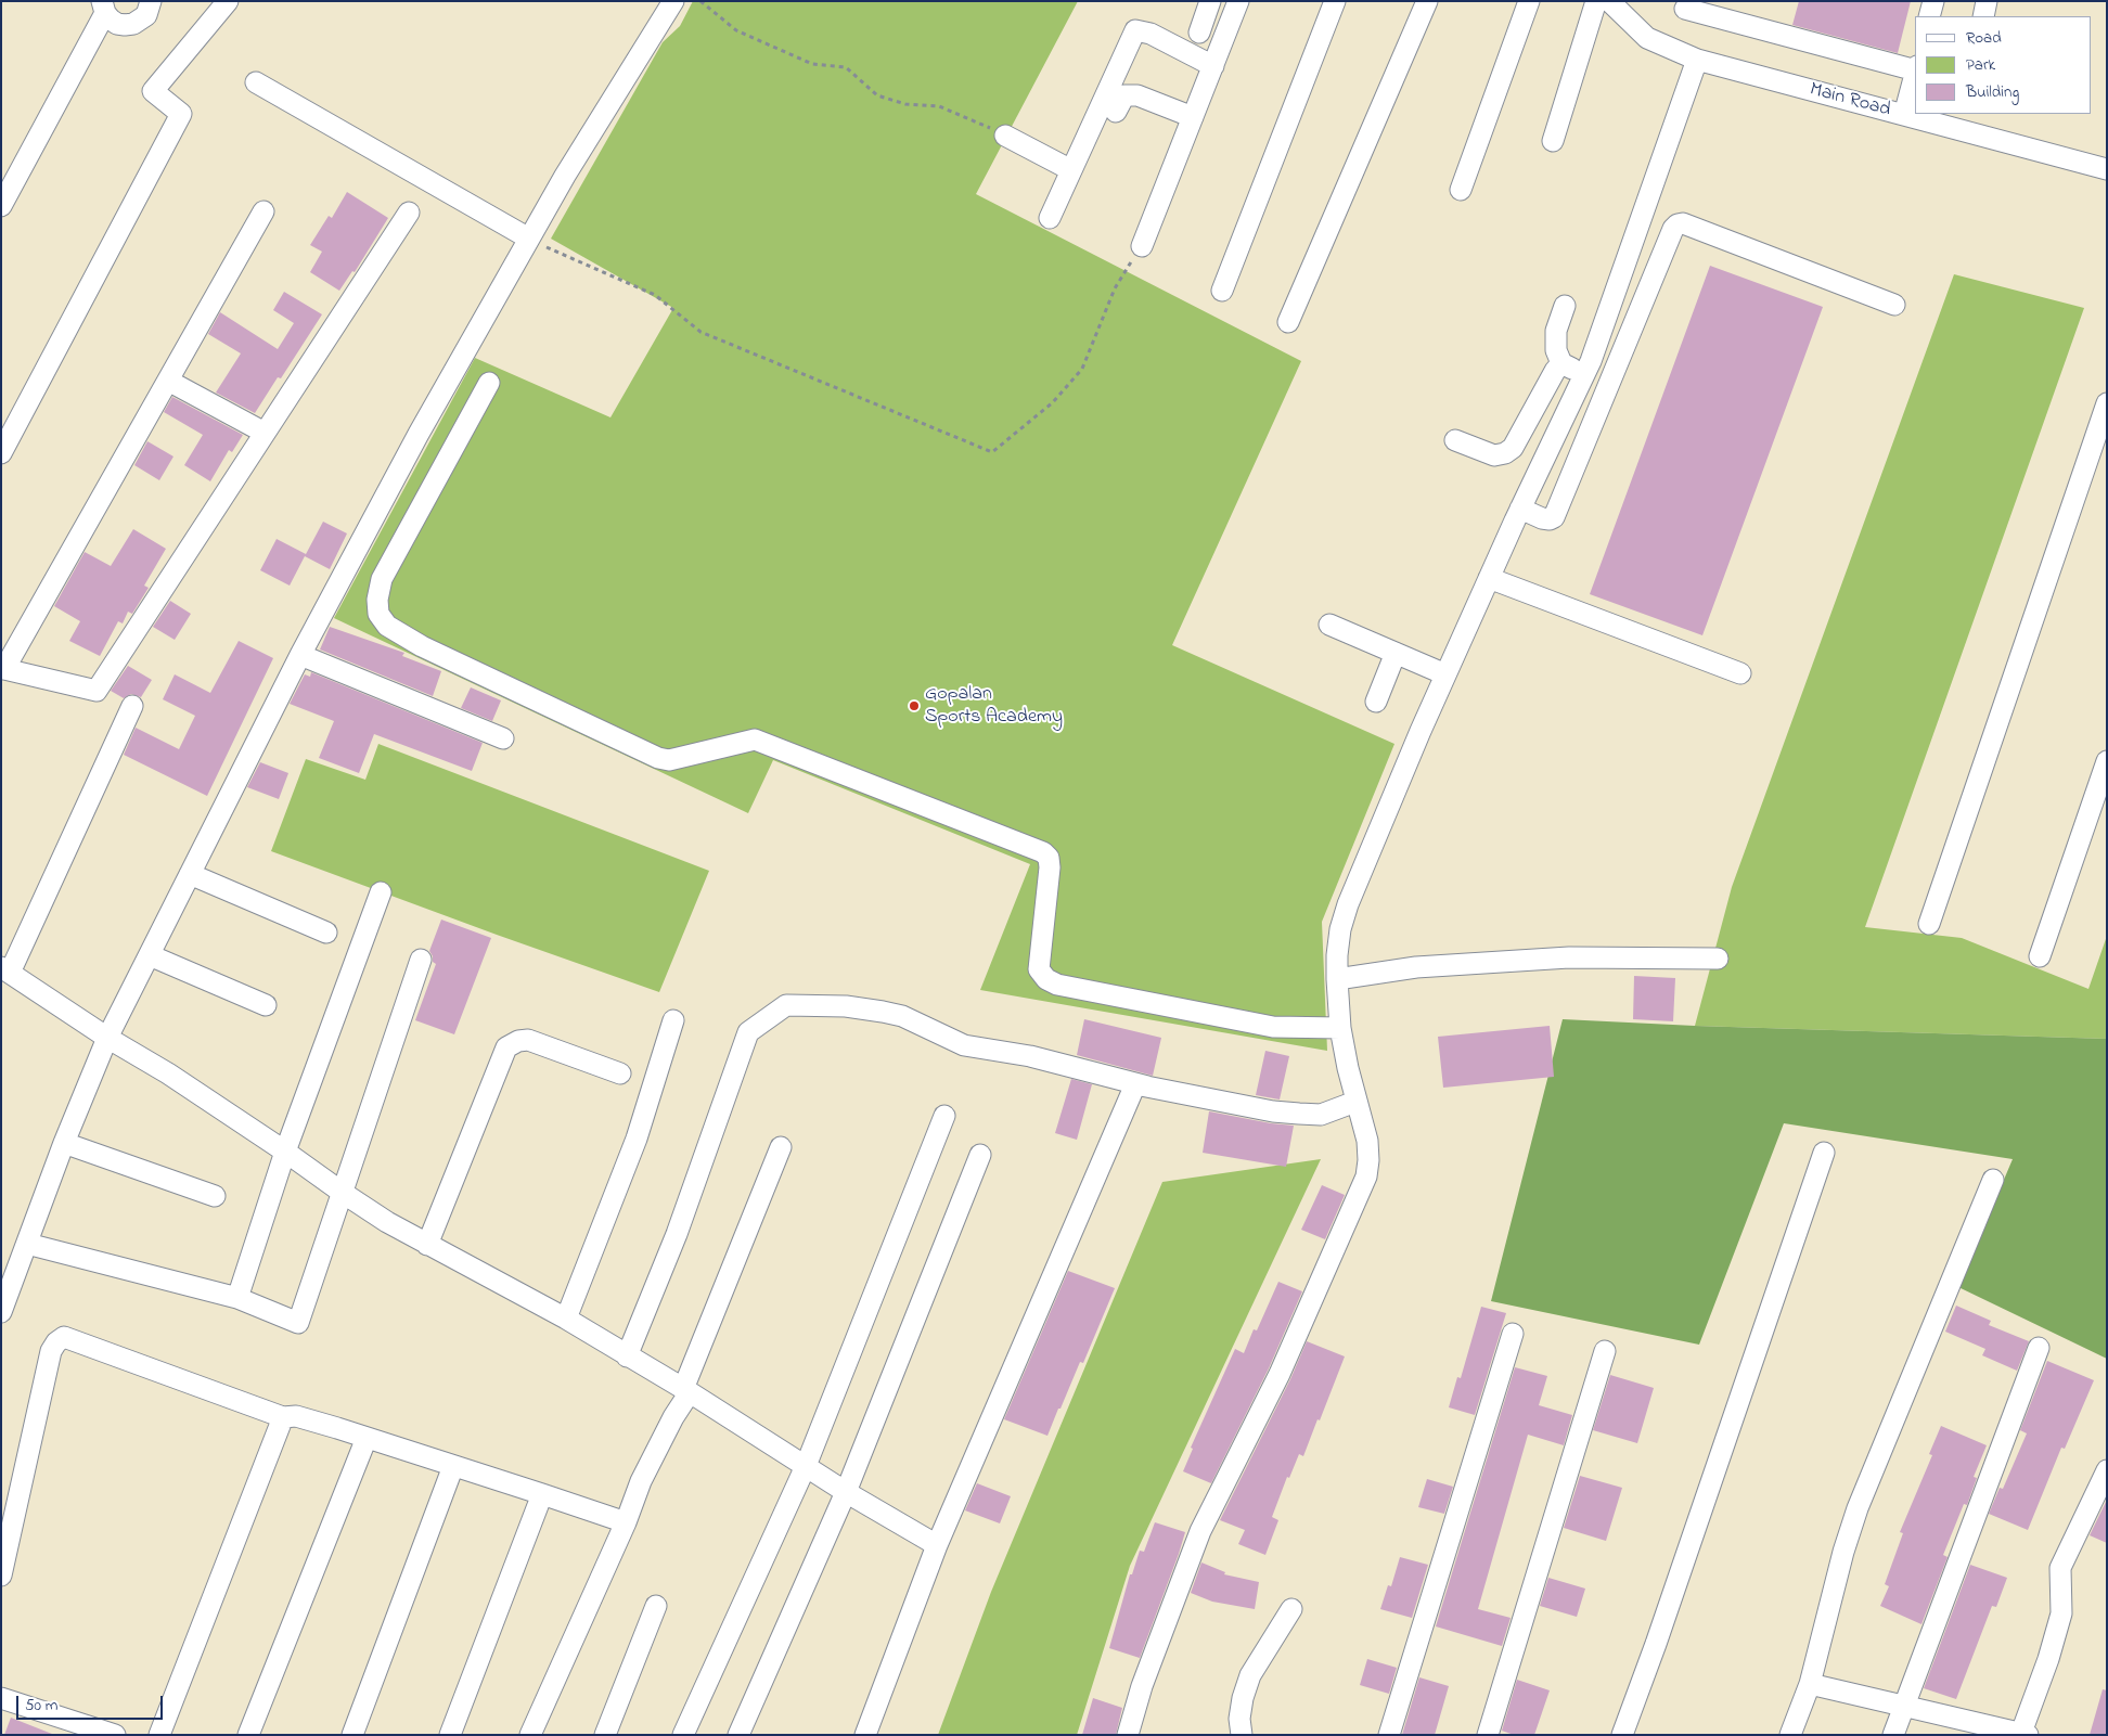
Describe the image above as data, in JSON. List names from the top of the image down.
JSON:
{
  "streets": {
    "street": ["Main Road"]
  },
  "places": ["Gopalan Sports Academy"],
  "legend": ["Road", "Park", "Building"],
  "scale_bar": "50 m"
}
